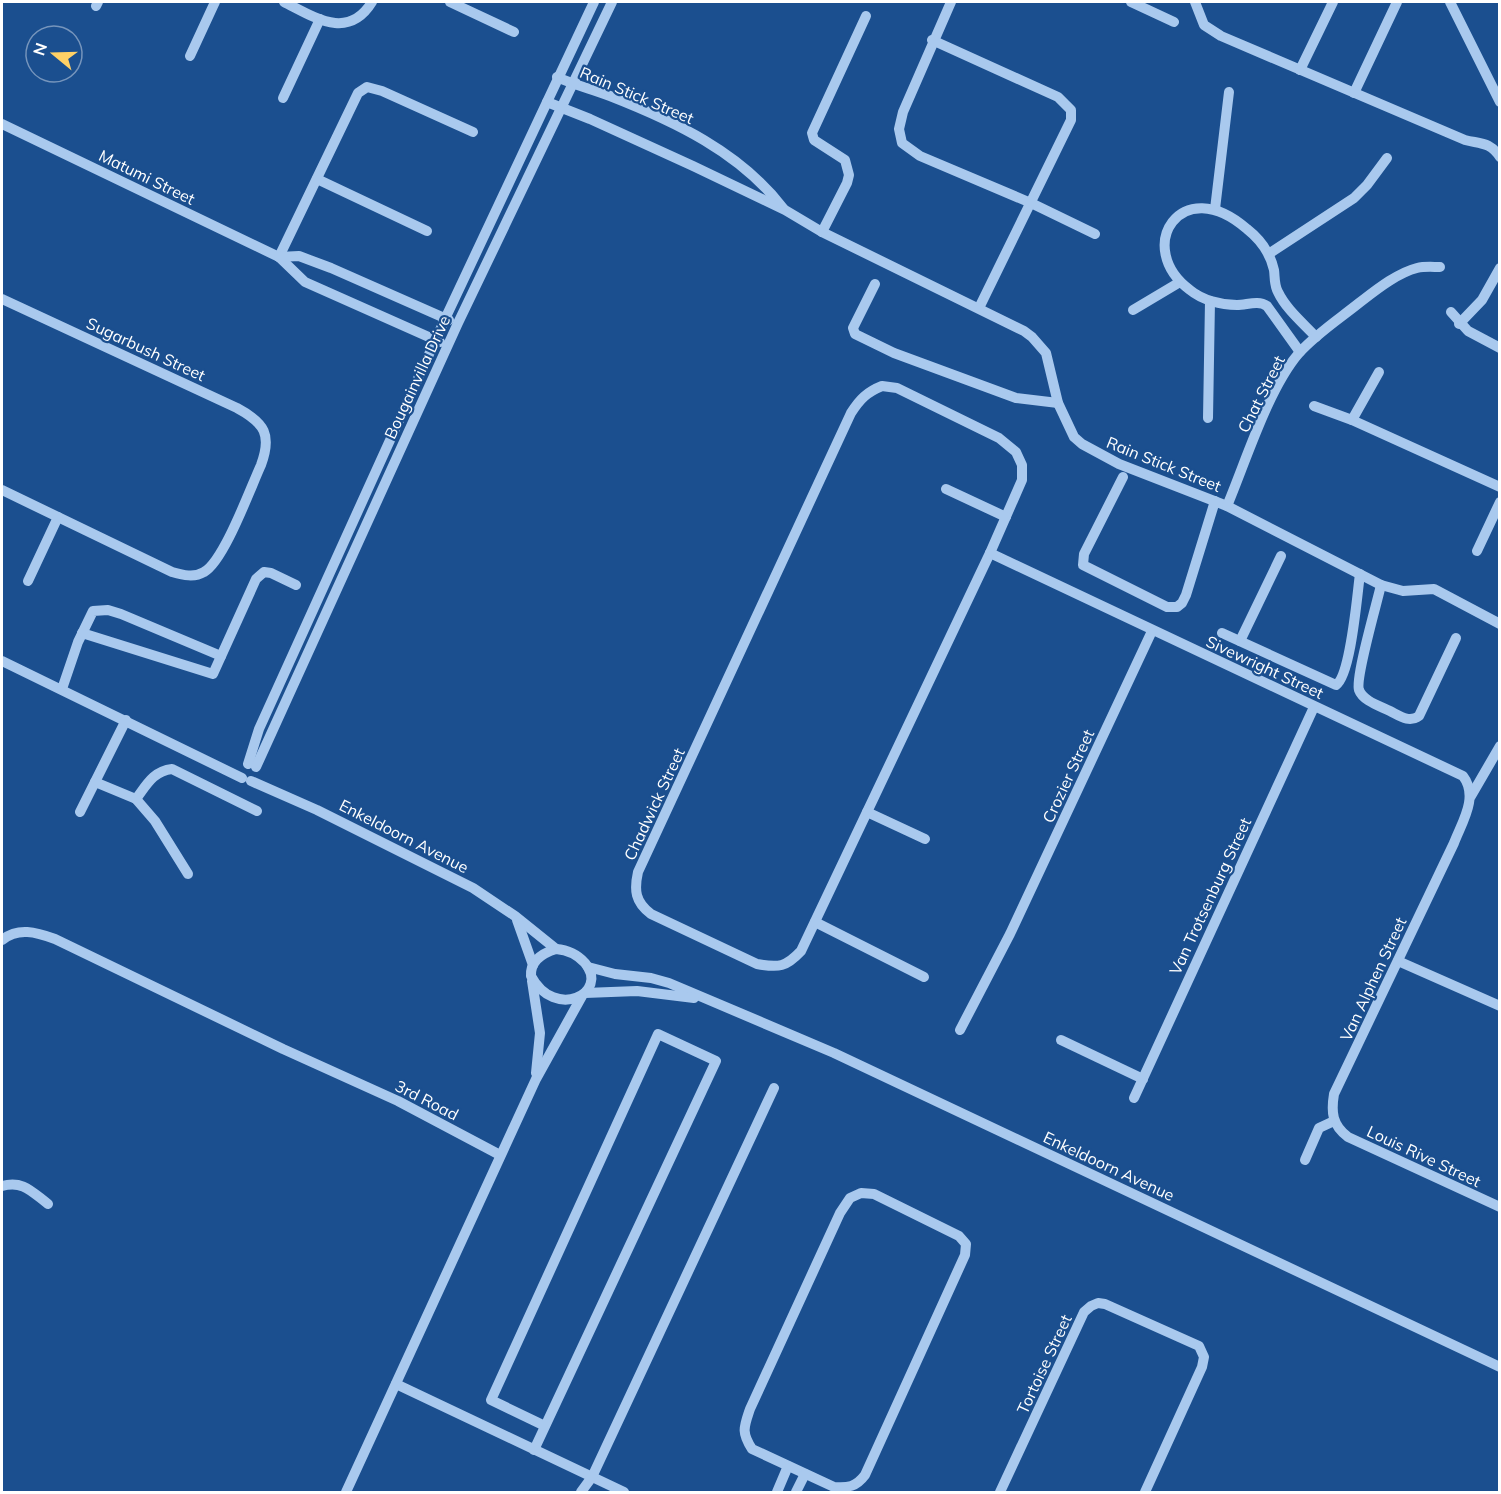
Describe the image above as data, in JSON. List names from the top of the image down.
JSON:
{
  "streets": {
    "street": [
      "Rain Stick Street",
      "Matumi Street",
      "Sugarbush Street",
      "Bougainvilla Drive",
      "Chat Street",
      "Sivewright Street",
      "Crozier Street",
      "Chadwick Street",
      "Enkeldoorn Avenue",
      "Van Trotsenburg Street",
      "Van Alphen Street",
      "3rd Road",
      "Louis Rive Street",
      "Tortoise Street"
    ]
  },
  "crossings": [
    ["Rain Stick Street", "Bougainvilla Drive"],
    ["Rain Stick Street", "Chat Street"],
    ["Matumi Street", "Bougainvilla Drive"],
    ["Bougainvilla Drive", "Enkeldoorn Avenue"],
    ["Sivewright Street", "Crozier Street"],
    ["Sivewright Street", "Chadwick Street"],
    ["Sivewright Street", "Van Trotsenburg Street"],
    ["Sivewright Street", "Van Alphen Street"],
    ["Van Alphen Street", "Louis Rive Street"]
  ],
  "north": "left"
}
